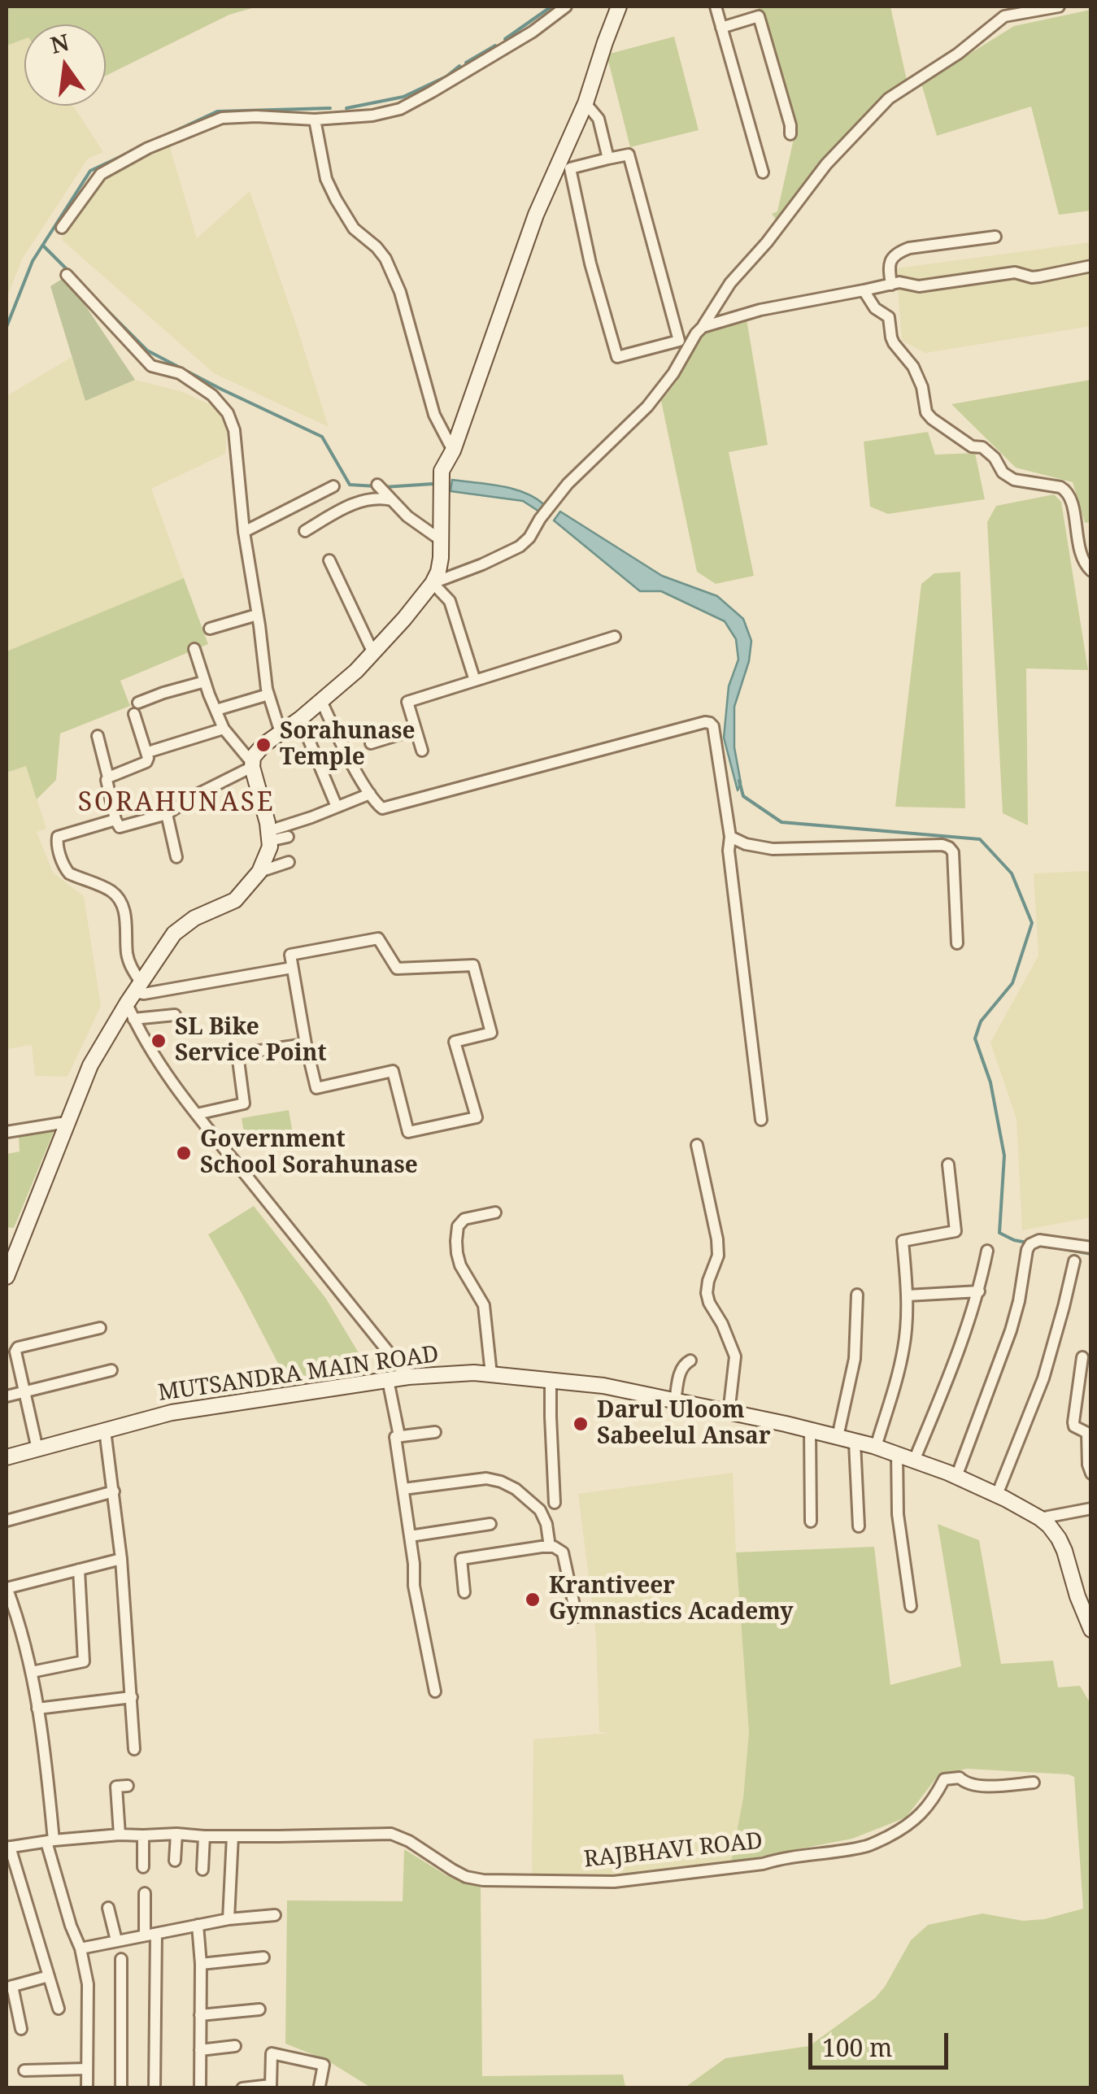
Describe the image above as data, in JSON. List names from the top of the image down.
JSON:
{
  "streets": {
    "street": ["MUTSANDRA MAIN ROAD", "RAJBHAVI ROAD"]
  },
  "districts": ["SORAHUNASE"],
  "places": [
    "Sorahunase Temple",
    "SL Bike Service Point",
    "Government School Sorahunase",
    "Darul Uloom Sabeelul Ansar",
    "Krantiveer Gymnastics Academy"
  ],
  "scale_bar": "100 m",
  "north": "top"
}
